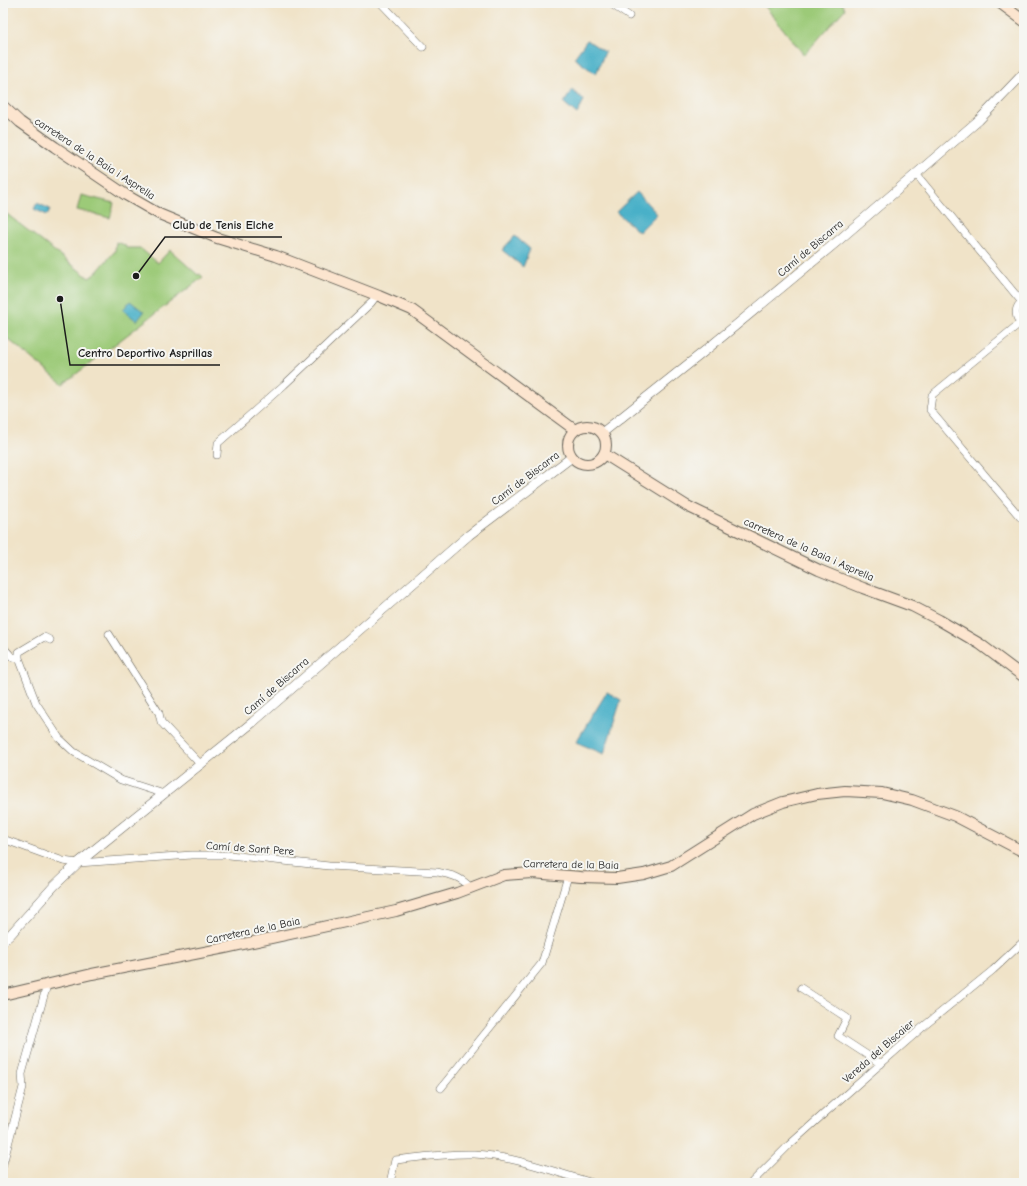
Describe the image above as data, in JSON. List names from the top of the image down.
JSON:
{
  "streets": {
    "main road": ["carretera de la Baia i Asprella", "Carretera de la Baia"],
    "street": ["Camí de Biscarra", "Camí de Sant Pere", "Vereda del Biscaier"]
  },
  "crossings": [
    ["carretera de la Baia i Asprella", "Camí de Biscarra"],
    ["Camí de Biscarra", "Camí de Sant Pere"],
    ["Camí de Sant Pere", "Carretera de la Baia"]
  ],
  "places": ["Club de Tenis Elche", "Centro Deportivo Asprillas"]
}
